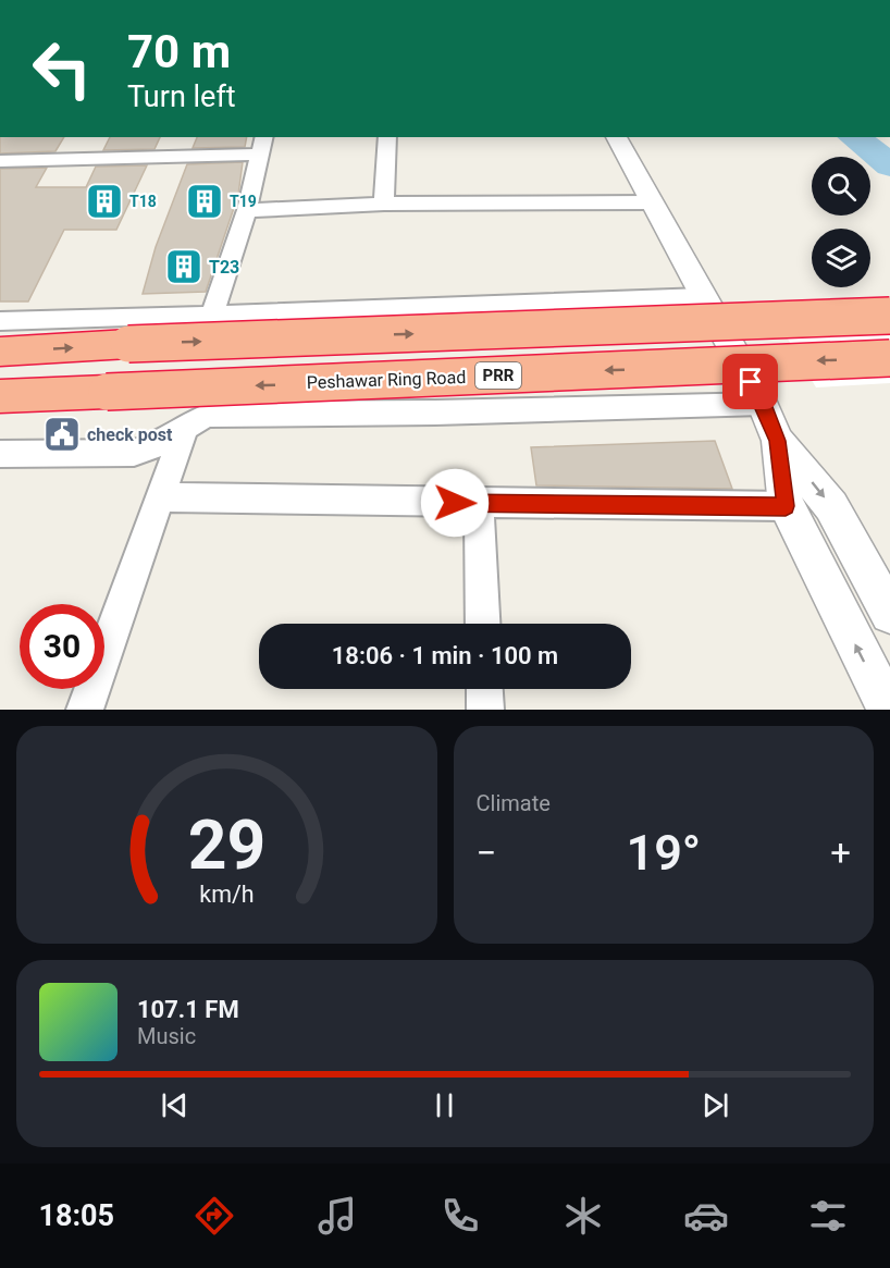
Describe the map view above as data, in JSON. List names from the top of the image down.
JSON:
{
  "streets": {
    "highway": ["PRR", "Peshawar Ring Road"]
  },
  "places": {
    "building": ["T18", "T19", "T23"],
    "public building": ["check post"]
  },
  "page": {
    "turn": ["70 m", "Turn left"],
    "limit": "30",
    "trip": "18:06 · 1 min · 100 m",
    "tile": "Climate",
    "heat": ["−", "19°", "+"],
    "song": ["107.1 FM", "Music"],
    "tabs": "18:05",
    "gauge": ["29", "km/h"]
  }
}
